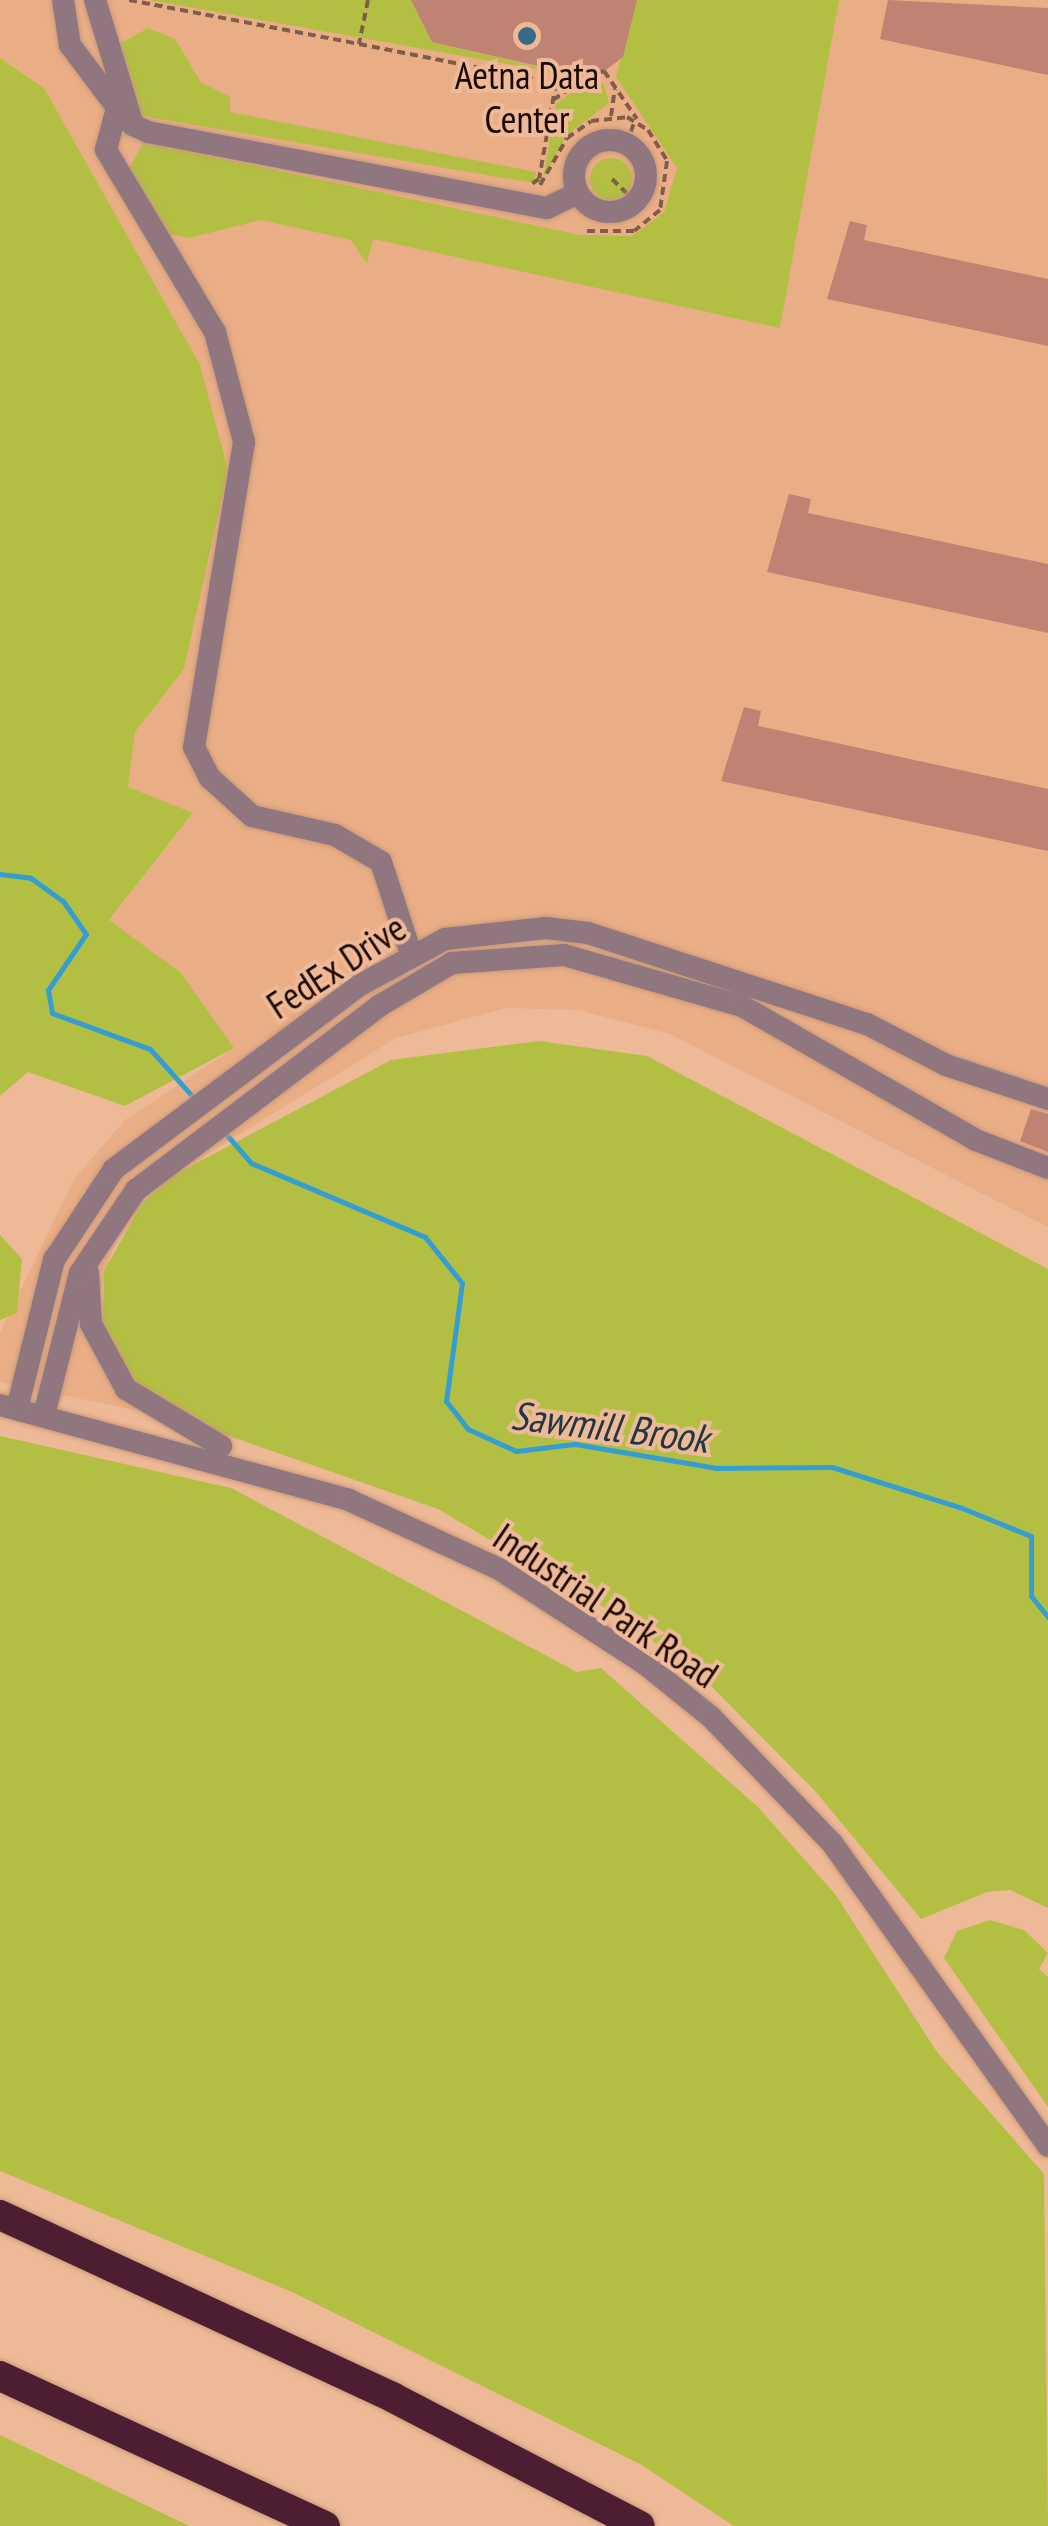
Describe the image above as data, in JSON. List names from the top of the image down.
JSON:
{
  "streets": {
    "street": ["FedEx Drive", "Industrial Park Road"]
  },
  "crossings": [
    ["FedEx Drive", "Industrial Park Road"]
  ],
  "water": ["Sawmill Brook"],
  "places": ["Aetna Data Center"]
}
